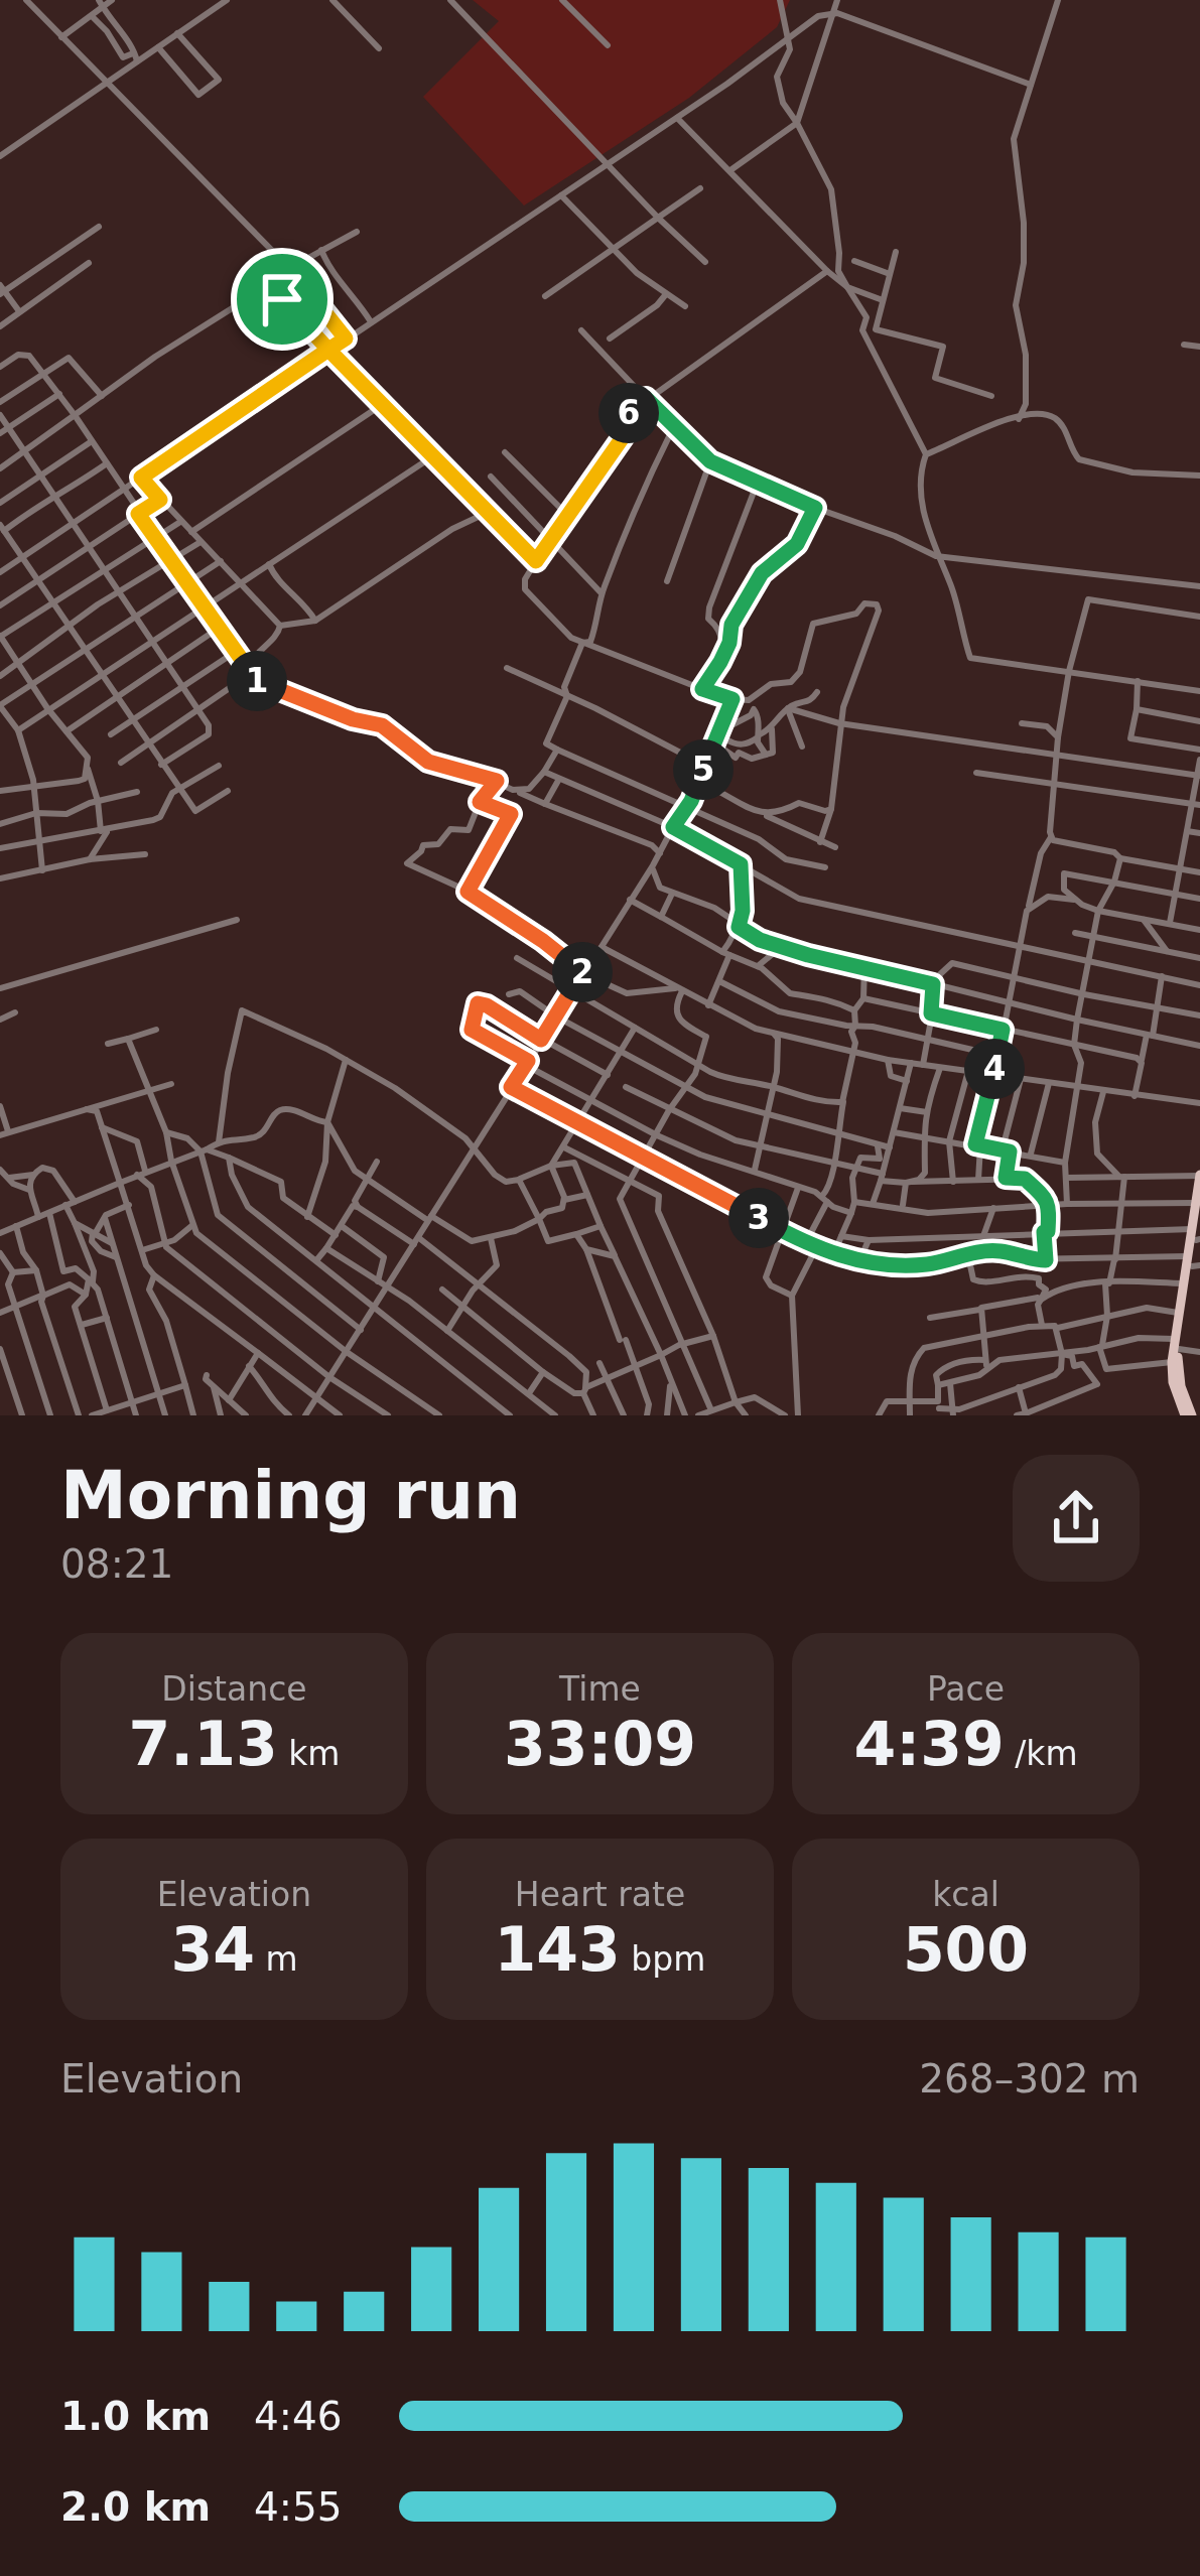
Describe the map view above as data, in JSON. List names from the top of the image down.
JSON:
{
  "page": {
    "pins": [
      "6",
      "1",
      "5",
      "2",
      "4",
      "3"
    ],
    "heading": ["Morning run", "08:21"],
    "stats": [
      ["Distance", "7.13 km"],
      ["Time", "33:09"],
      ["Pace", "4:39 /km"],
      ["Elevation", "34 m"],
      ["Heart rate", "143 bpm"],
      ["kcal", "500"]
    ],
    "chart": ["Elevation", "268–302 m"],
    "list": [
      {
        "name": "1.0 km",
        "note": "4:46"
      },
      {
        "name": "2.0 km",
        "note": "4:55"
      }
    ]
  }
}
